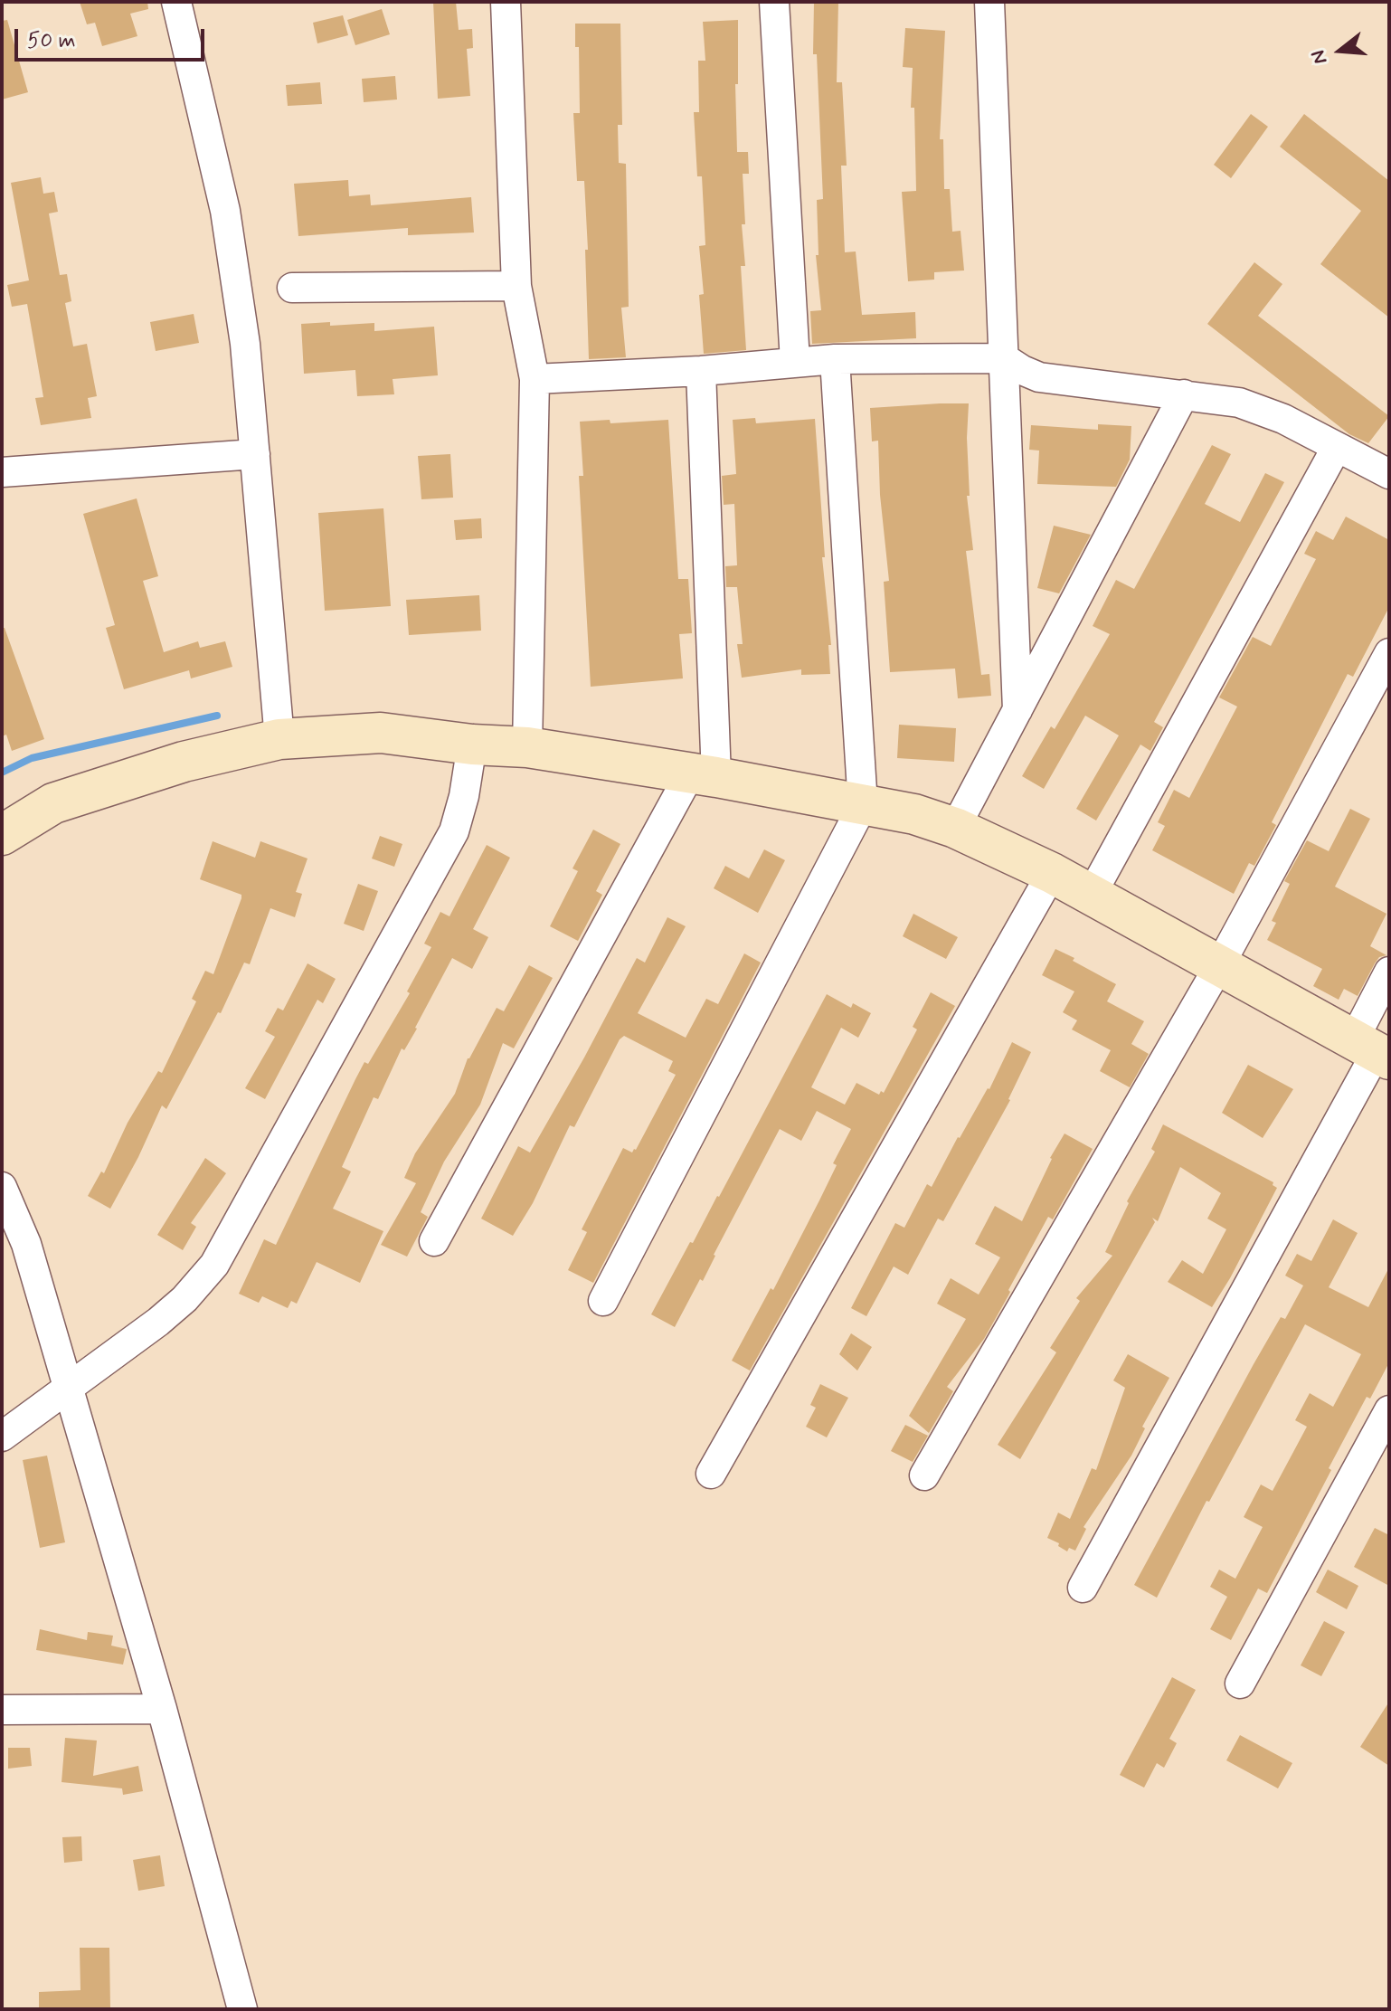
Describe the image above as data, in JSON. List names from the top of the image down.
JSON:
{
  "scale_bar": "50 m",
  "north": "left"
}
